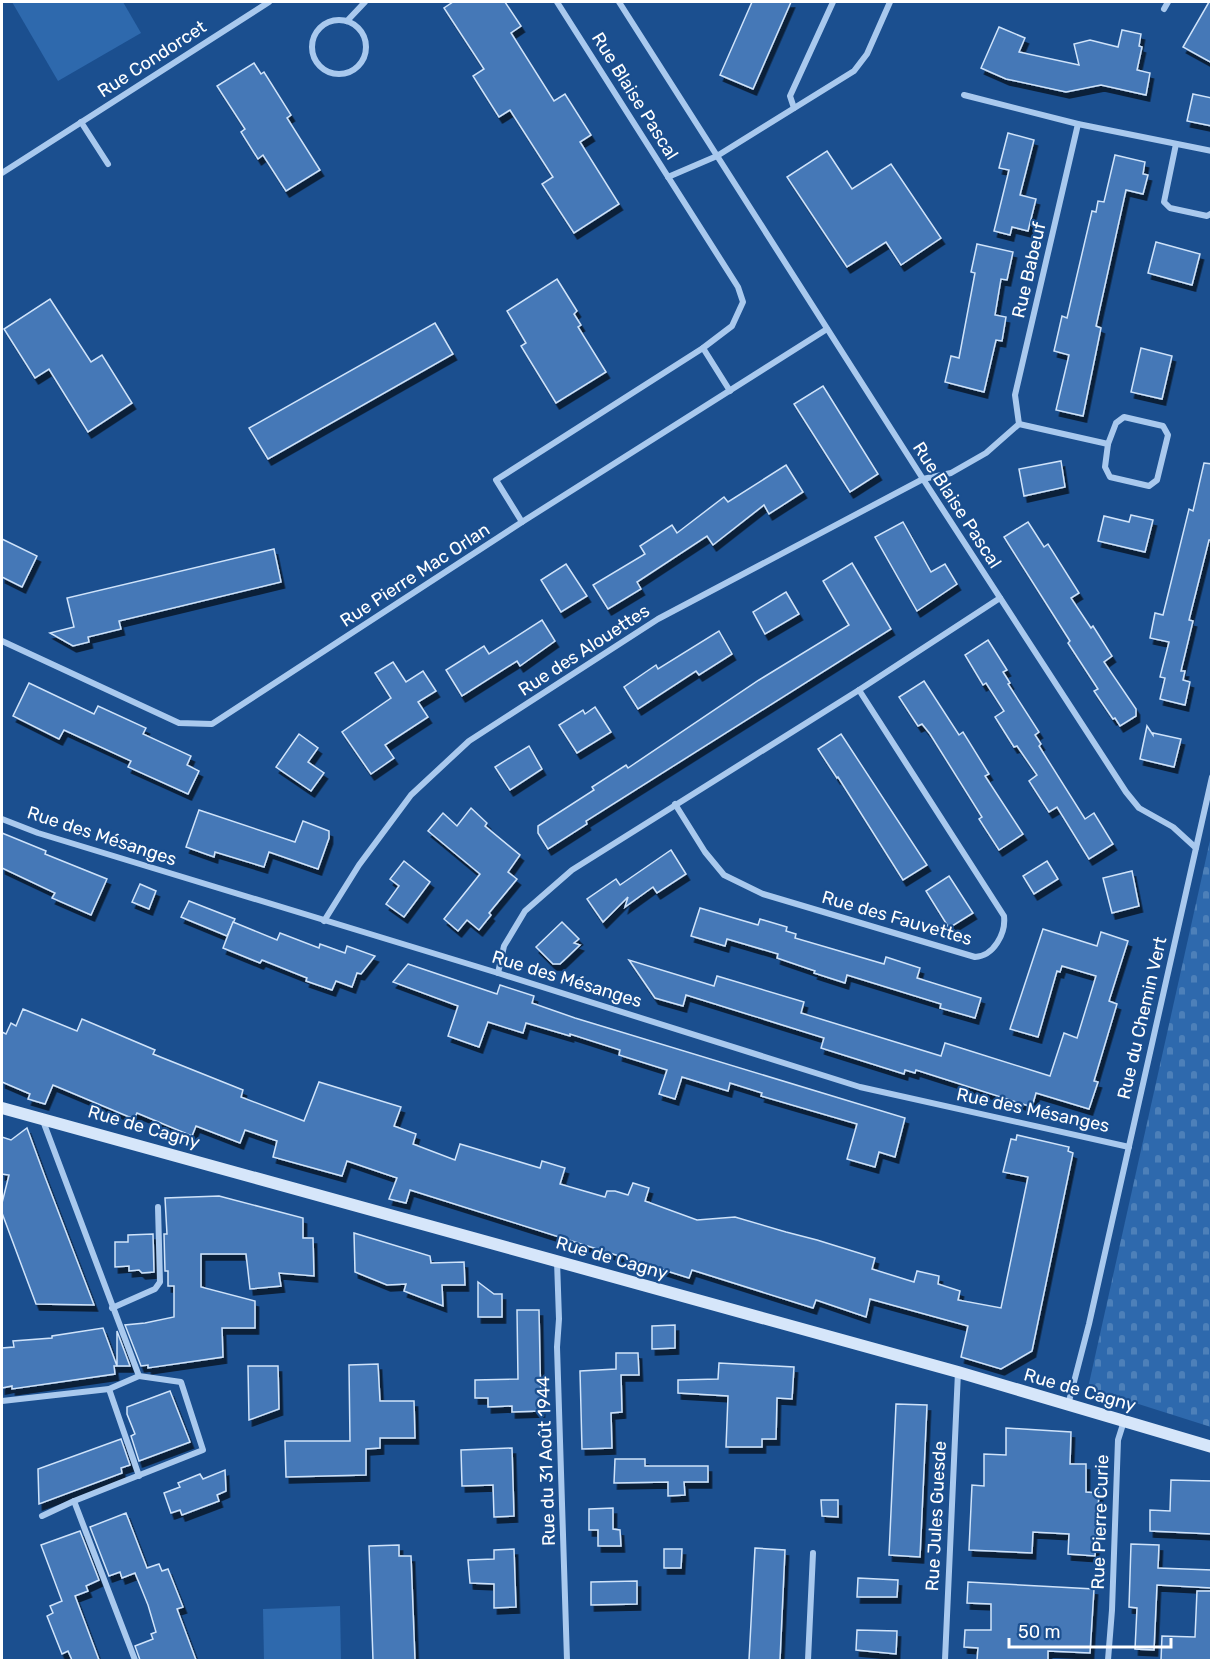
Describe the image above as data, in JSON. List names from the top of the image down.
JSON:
{
  "streets": {
    "main road": ["Rue de Cagny"],
    "street": [
      "Rue Condorcet",
      "Rue Blaise Pascal",
      "Rue Babeuf",
      "Rue Pierre Mac Orlan",
      "Rue des Alouettes",
      "Rue des Mésanges",
      "Rue des Fauvettes",
      "Rue du Chemin Vert",
      "Rue du 31 Août 1944",
      "Rue Jules Guesde",
      "Rue Pierre Curie"
    ]
  },
  "crossings": [
    ["Rue Blaise Pascal", "Rue Pierre Mac Orlan"],
    ["Rue Blaise Pascal", "Rue des Alouettes"],
    ["Rue Blaise Pascal", "Rue du Chemin Vert"],
    ["Rue des Alouettes", "Rue des Mésanges"],
    ["Rue des Mésanges", "Rue du Chemin Vert"],
    ["Rue du Chemin Vert", "Rue de Cagny"],
    ["Rue de Cagny", "Rue du 31 Août 1944"],
    ["Rue de Cagny", "Rue Jules Guesde"],
    ["Rue de Cagny", "Rue Pierre Curie"]
  ],
  "scale_bar": "50 m"
}
